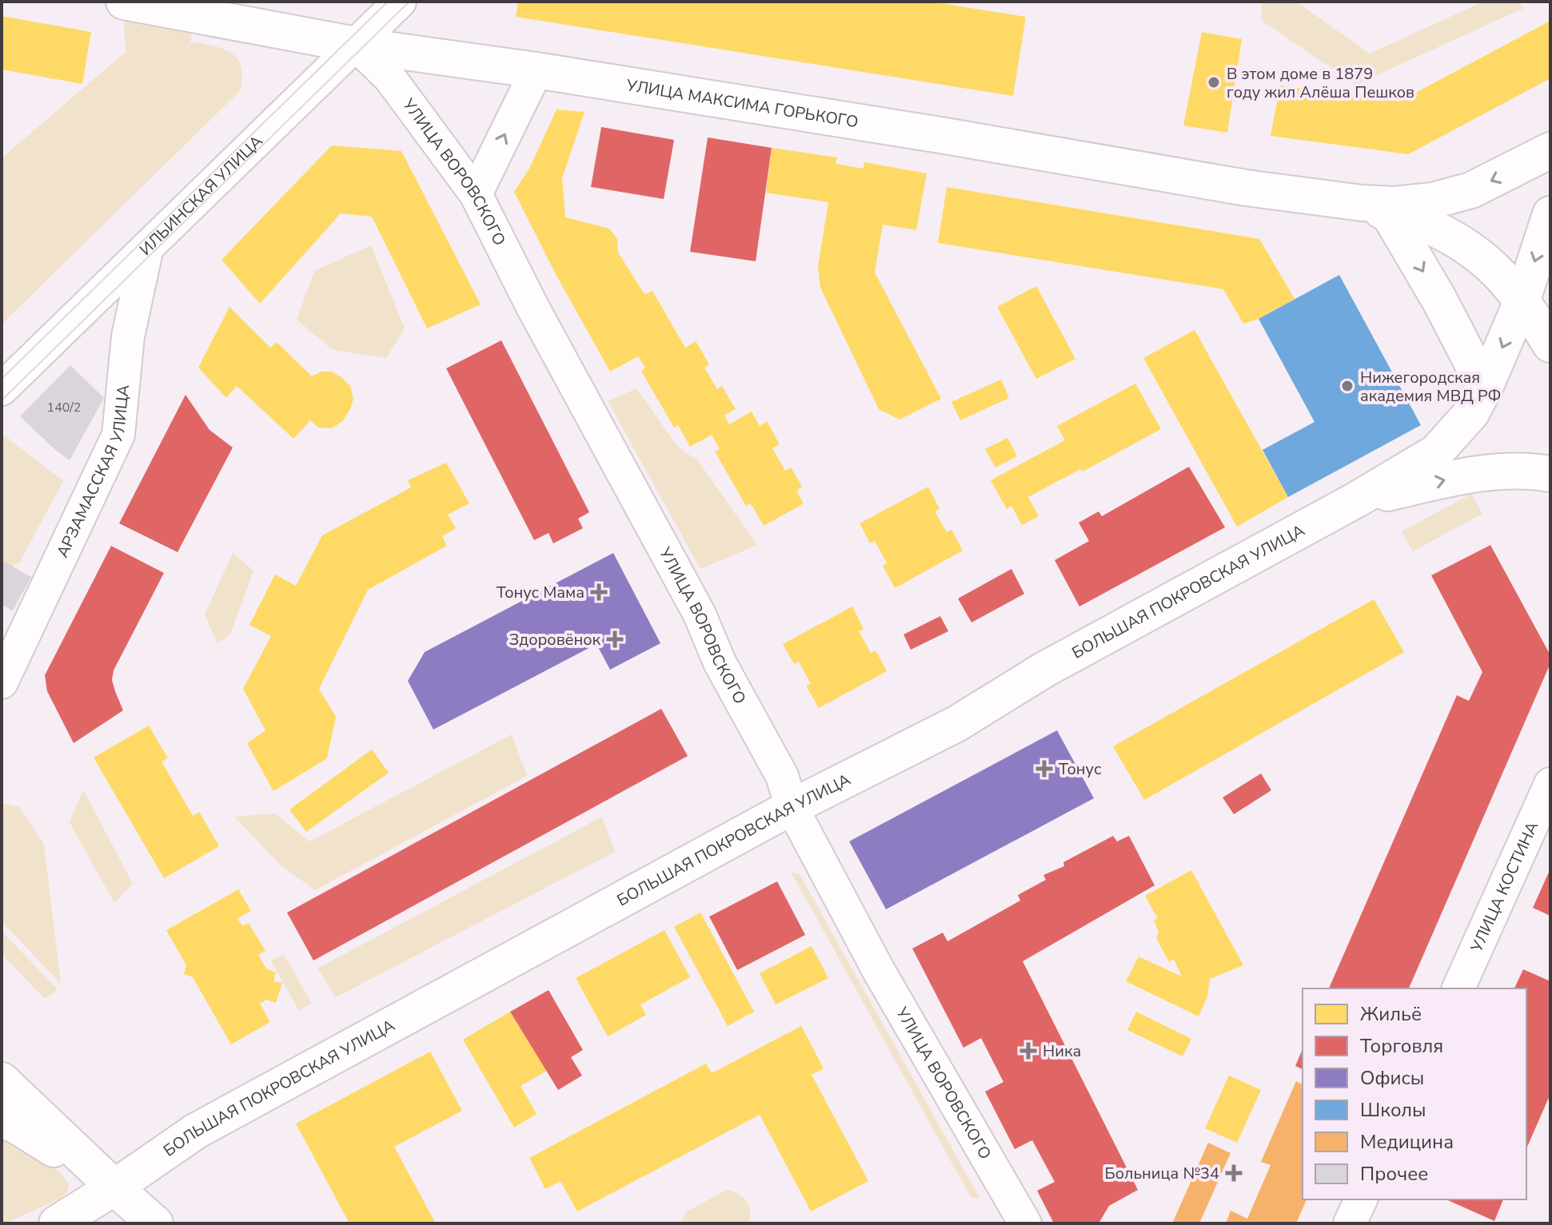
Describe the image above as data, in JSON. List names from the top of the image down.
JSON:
{
  "streets": {
    "main road": ["УЛИЦА МАКСИМА ГОРЬКОГО", "БОЛЬШАЯ ПОКРОВСКАЯ УЛИЦА"],
    "street": [
      "УЛИЦА ВОРОВСКОГО",
      "ИЛЬИНСКАЯ УЛИЦА",
      "АРЗАМАССКАЯ УЛИЦА",
      "УЛИЦА КОСТИНА"
    ]
  },
  "crossings": [
    ["УЛИЦА МАКСИМА ГОРЬКОГО", "УЛИЦА ВОРОВСКОГО"],
    ["УЛИЦА МАКСИМА ГОРЬКОГО", "ИЛЬИНСКАЯ УЛИЦА"],
    ["УЛИЦА ВОРОВСКОГО", "ИЛЬИНСКАЯ УЛИЦА"],
    ["УЛИЦА ВОРОВСКОГО", "БОЛЬШАЯ ПОКРОВСКАЯ УЛИЦА"],
    ["ИЛЬИНСКАЯ УЛИЦА", "АРЗАМАССКАЯ УЛИЦА"]
  ],
  "places": {
    "other": ["В этом доме в 1879 году жил Алёша Пешков", "Нижегородская академия МВД РФ"],
    "health": [
      "Тонус Мама",
      "Здоровёнок",
      "Тонус",
      "Ника",
      "Больница №34"
    ]
  },
  "house_numbers": ["140/2"],
  "legend": [
    "Жильё",
    "Торговля",
    "Офисы",
    "Школы",
    "Медицина",
    "Прочее"
  ]
}
